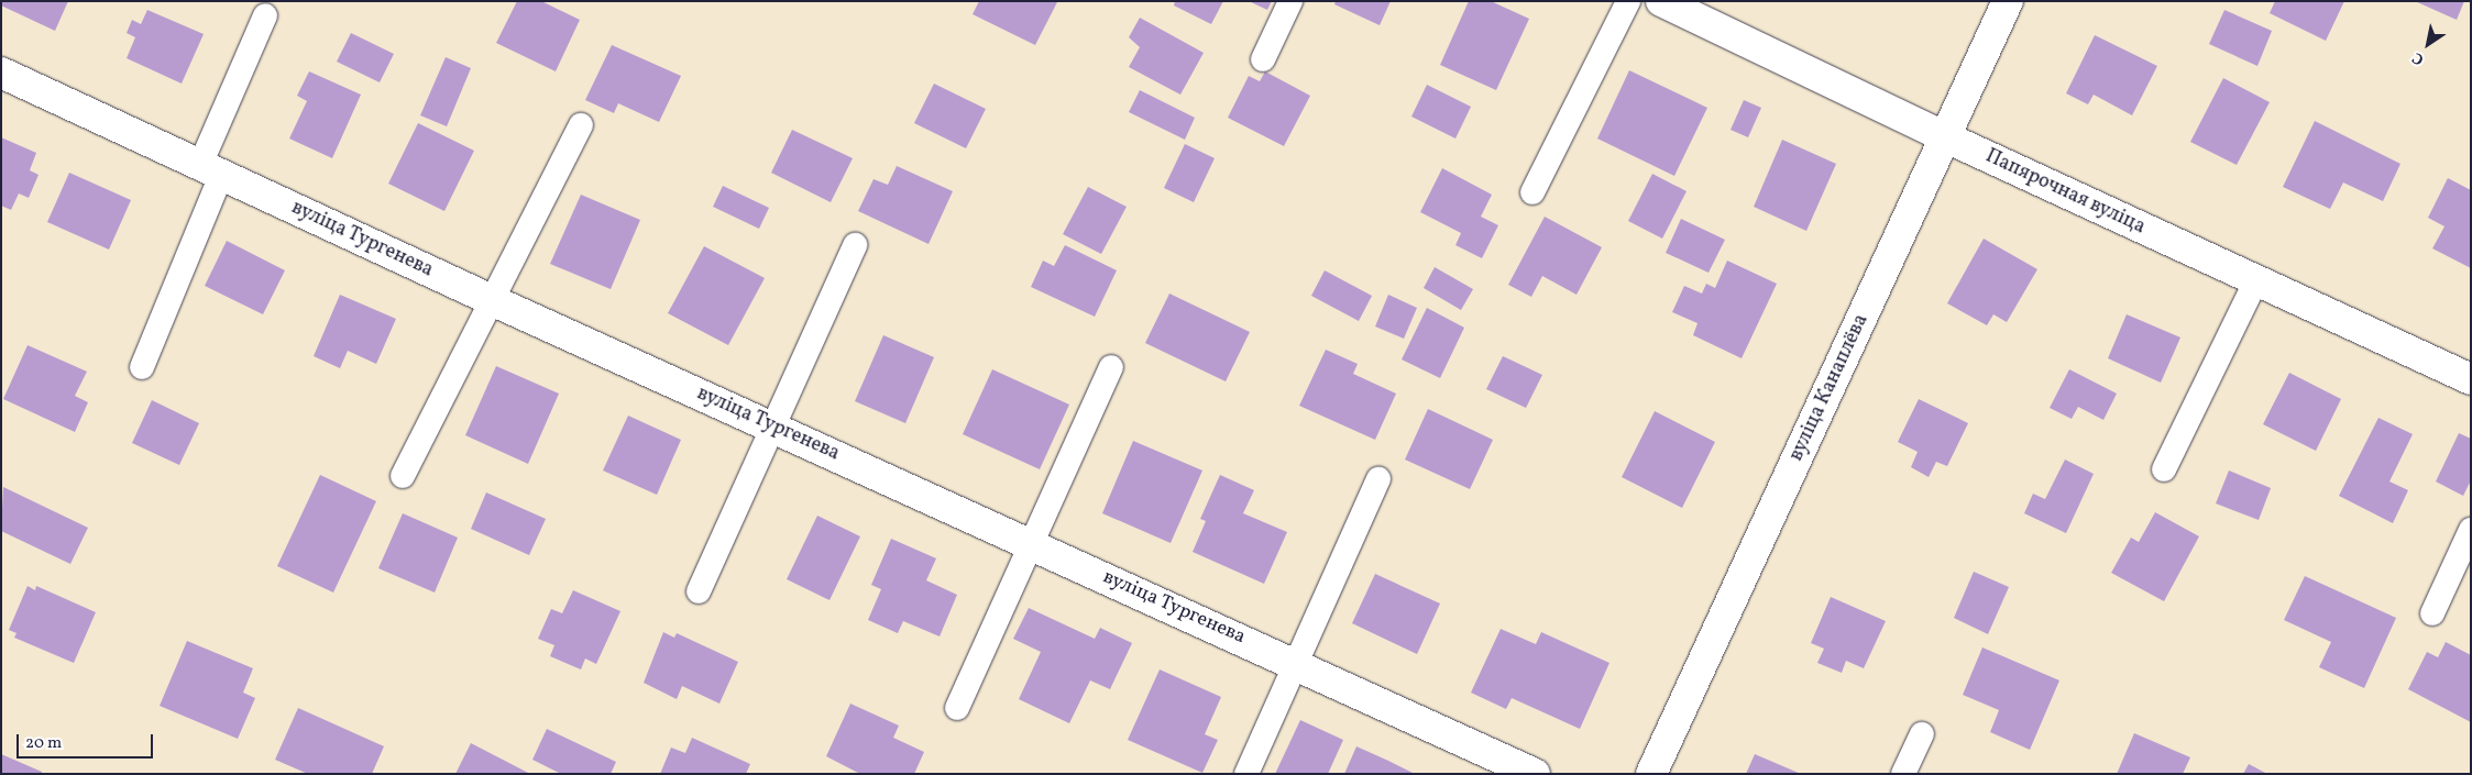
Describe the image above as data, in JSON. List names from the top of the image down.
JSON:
{
  "streets": {
    "street": ["Папярочная вуліца", "вуліца Тургенева", "вуліца Канаплёва"]
  },
  "crossings": [
    ["Папярочная вуліца", "вуліца Канаплёва"]
  ],
  "scale_bar": "20 m",
  "north": "bottom left"
}
